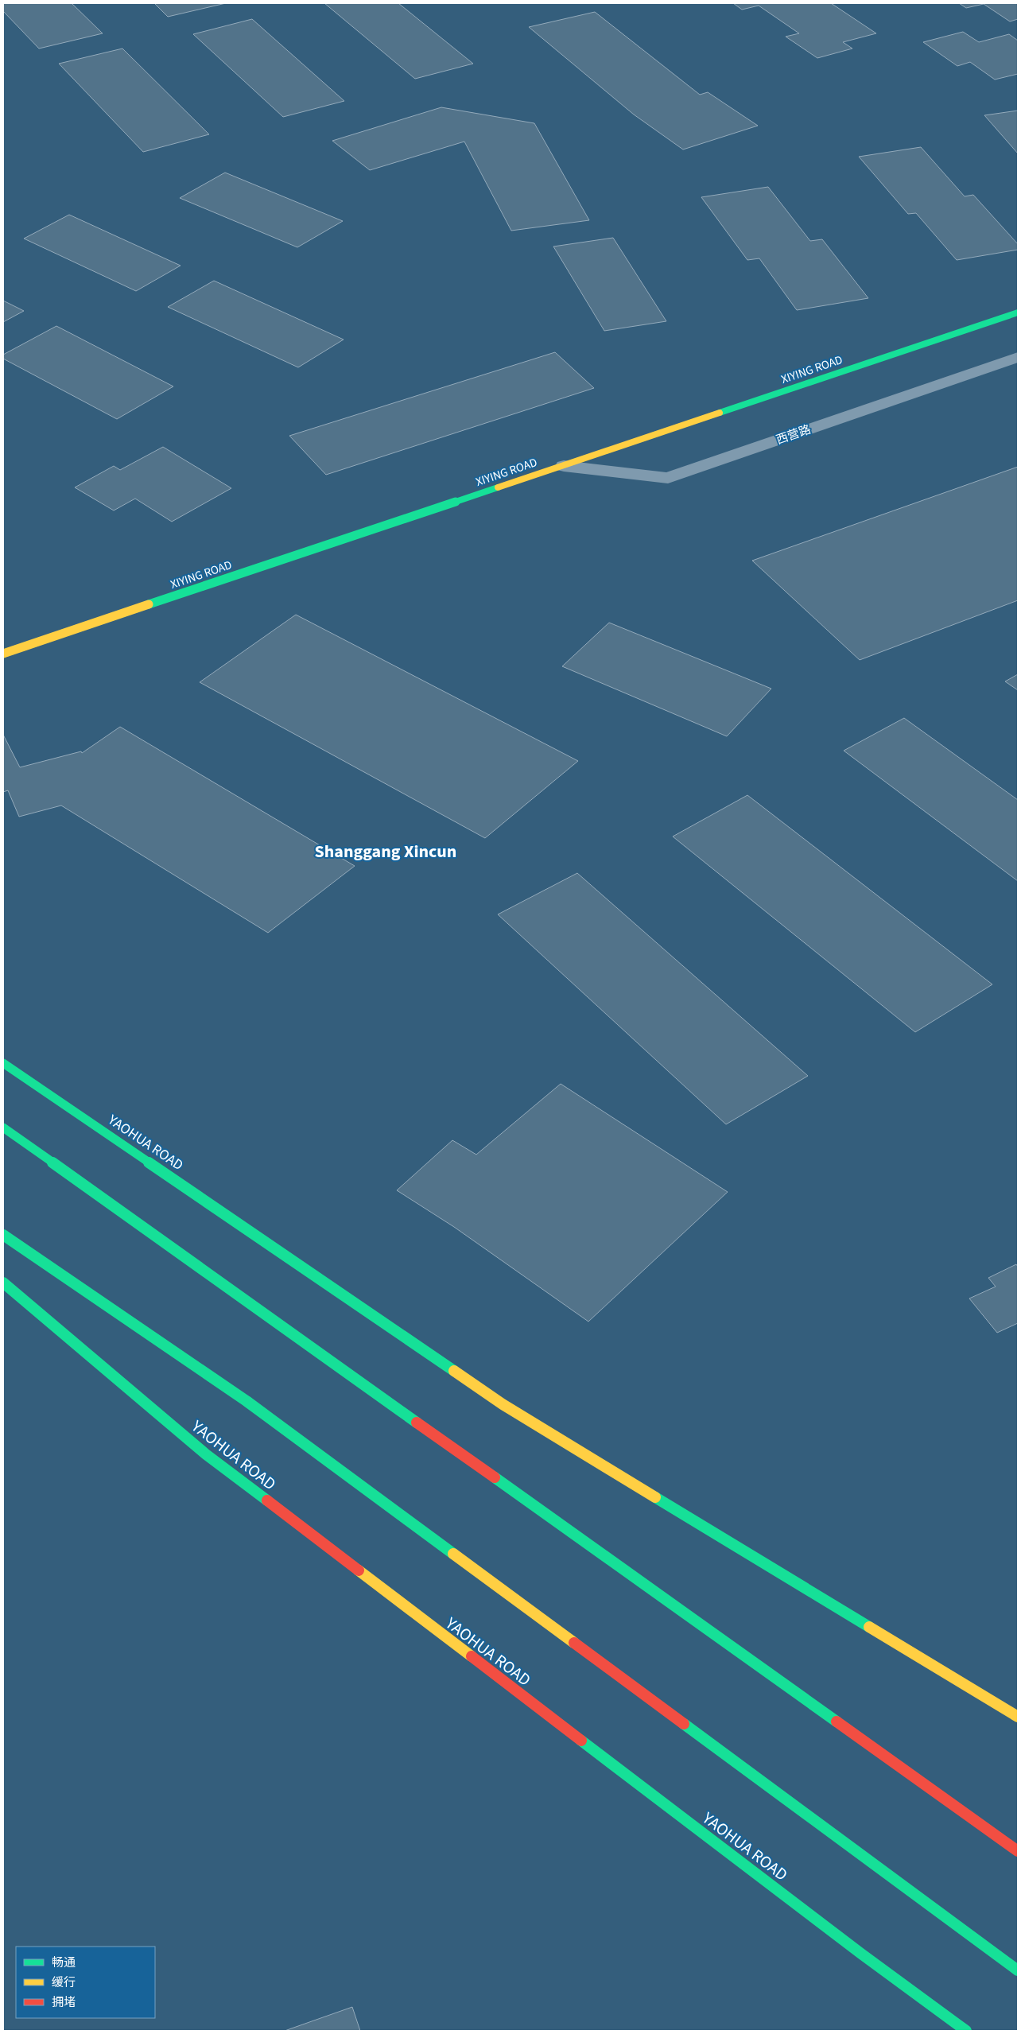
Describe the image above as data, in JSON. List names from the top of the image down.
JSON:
{
  "streets": {
    "main road": ["XIYING ROAD", "YAOHUA ROAD"],
    "lane": ["西营路"]
  },
  "crossings": [
    ["XIYING ROAD", "西营路"]
  ],
  "districts": ["Shanggang Xincun"],
  "legend": ["畅通", "缓行", "拥堵"]
}
